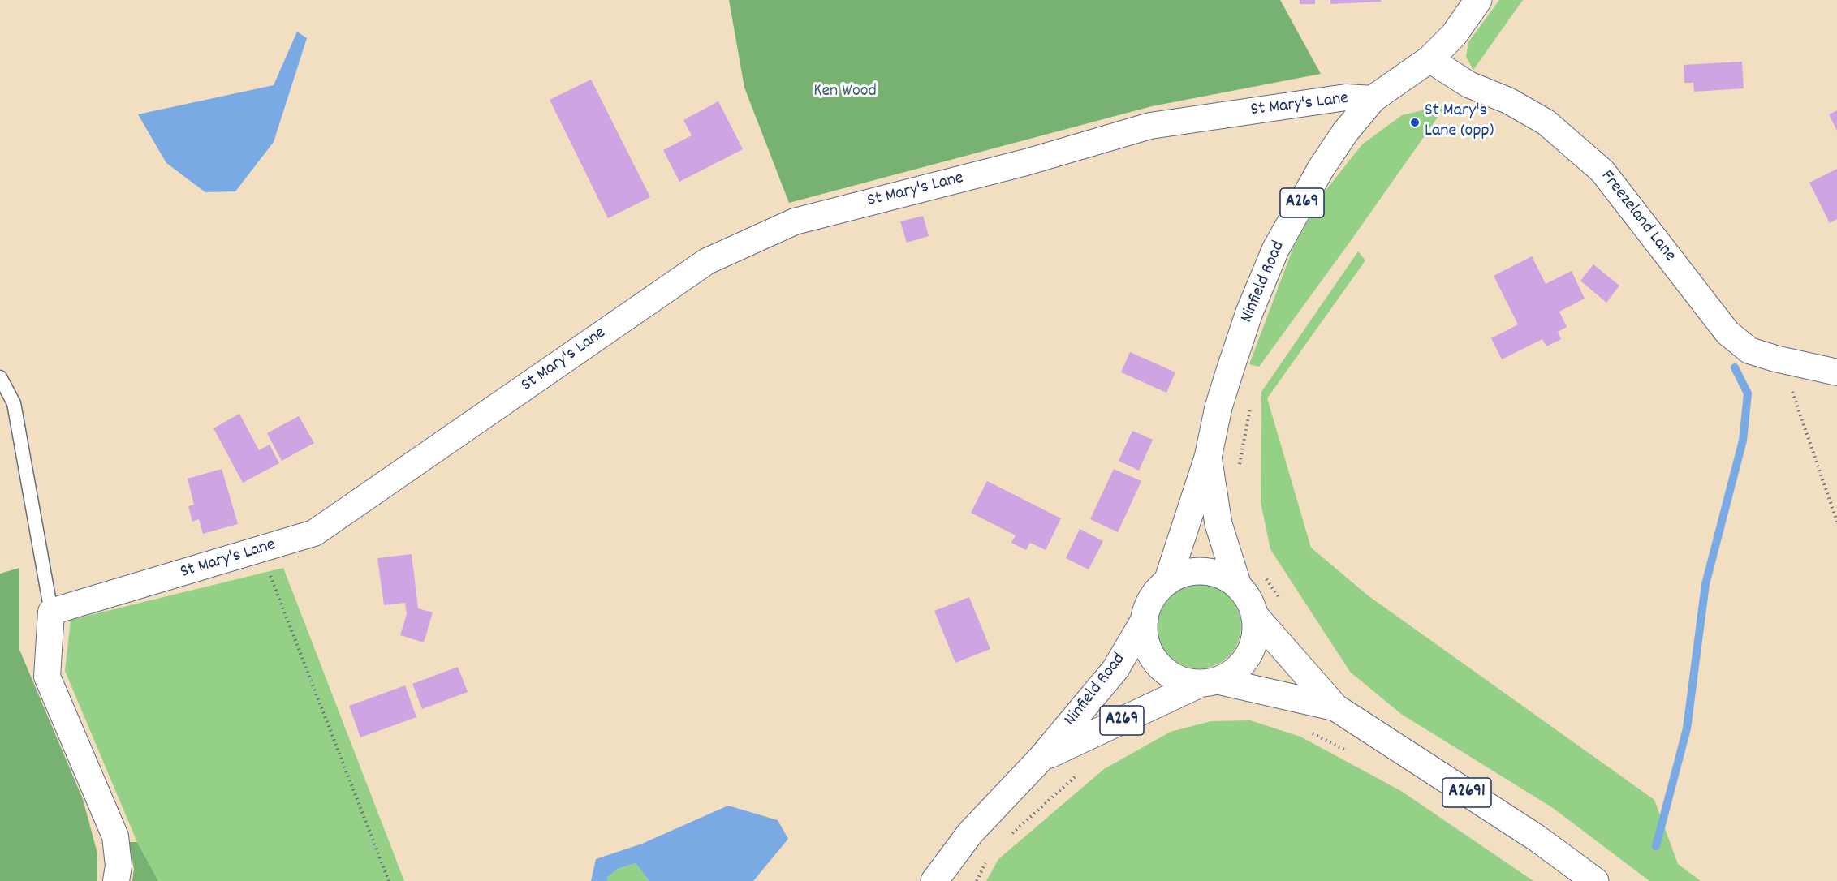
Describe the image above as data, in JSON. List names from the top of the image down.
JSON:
{
  "streets": {
    "main road": ["A269", "Ninfield Road", "A2691"],
    "street": ["St Mary's Lane", "Freezeland Lane"]
  },
  "crossings": [
    ["St Mary's Lane", "Ninfield Road"],
    ["Freezeland Lane", "Ninfield Road"],
    ["Ninfield Road", "A2691"]
  ],
  "parks": ["Ken Wood"],
  "places": ["St Mary's Lane (opp)"]
}
